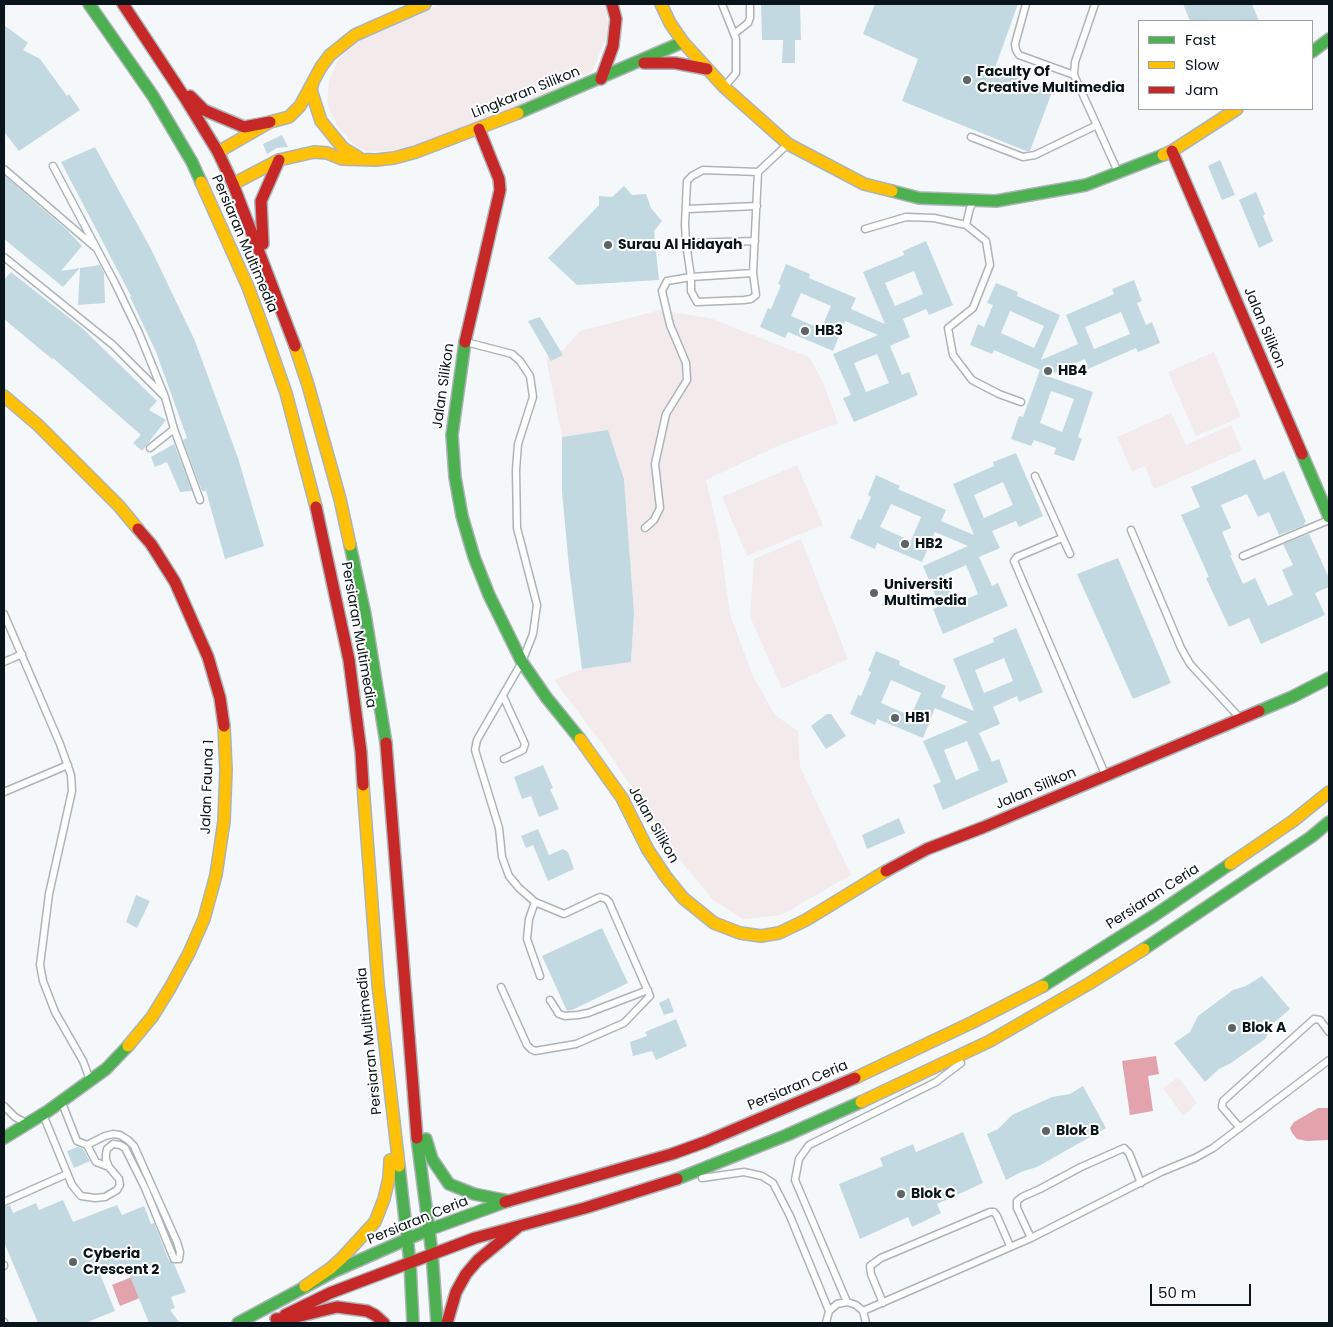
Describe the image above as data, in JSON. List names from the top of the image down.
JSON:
{
  "streets": {
    "street": [
      "Lingkaran Silikon",
      "Persiaran Multimedia",
      "Jalan Silikon",
      "Jalan Fauna 1",
      "Persiaran Ceria"
    ]
  },
  "crossings": [
    ["Lingkaran Silikon", "Persiaran Multimedia"],
    ["Lingkaran Silikon", "Jalan Silikon"],
    ["Persiaran Multimedia", "Persiaran Ceria"]
  ],
  "places": [
    "Faculty Of Creative Multimedia",
    "Surau Al Hidayah",
    "HB3",
    "HB4",
    "HB2",
    "Universiti Multimedia",
    "HB1",
    "Blok A",
    "Blok B",
    "Blok C",
    "Cyberia Crescent 2"
  ],
  "legend": ["Fast", "Slow", "Jam"],
  "scale_bar": "50 m"
}
